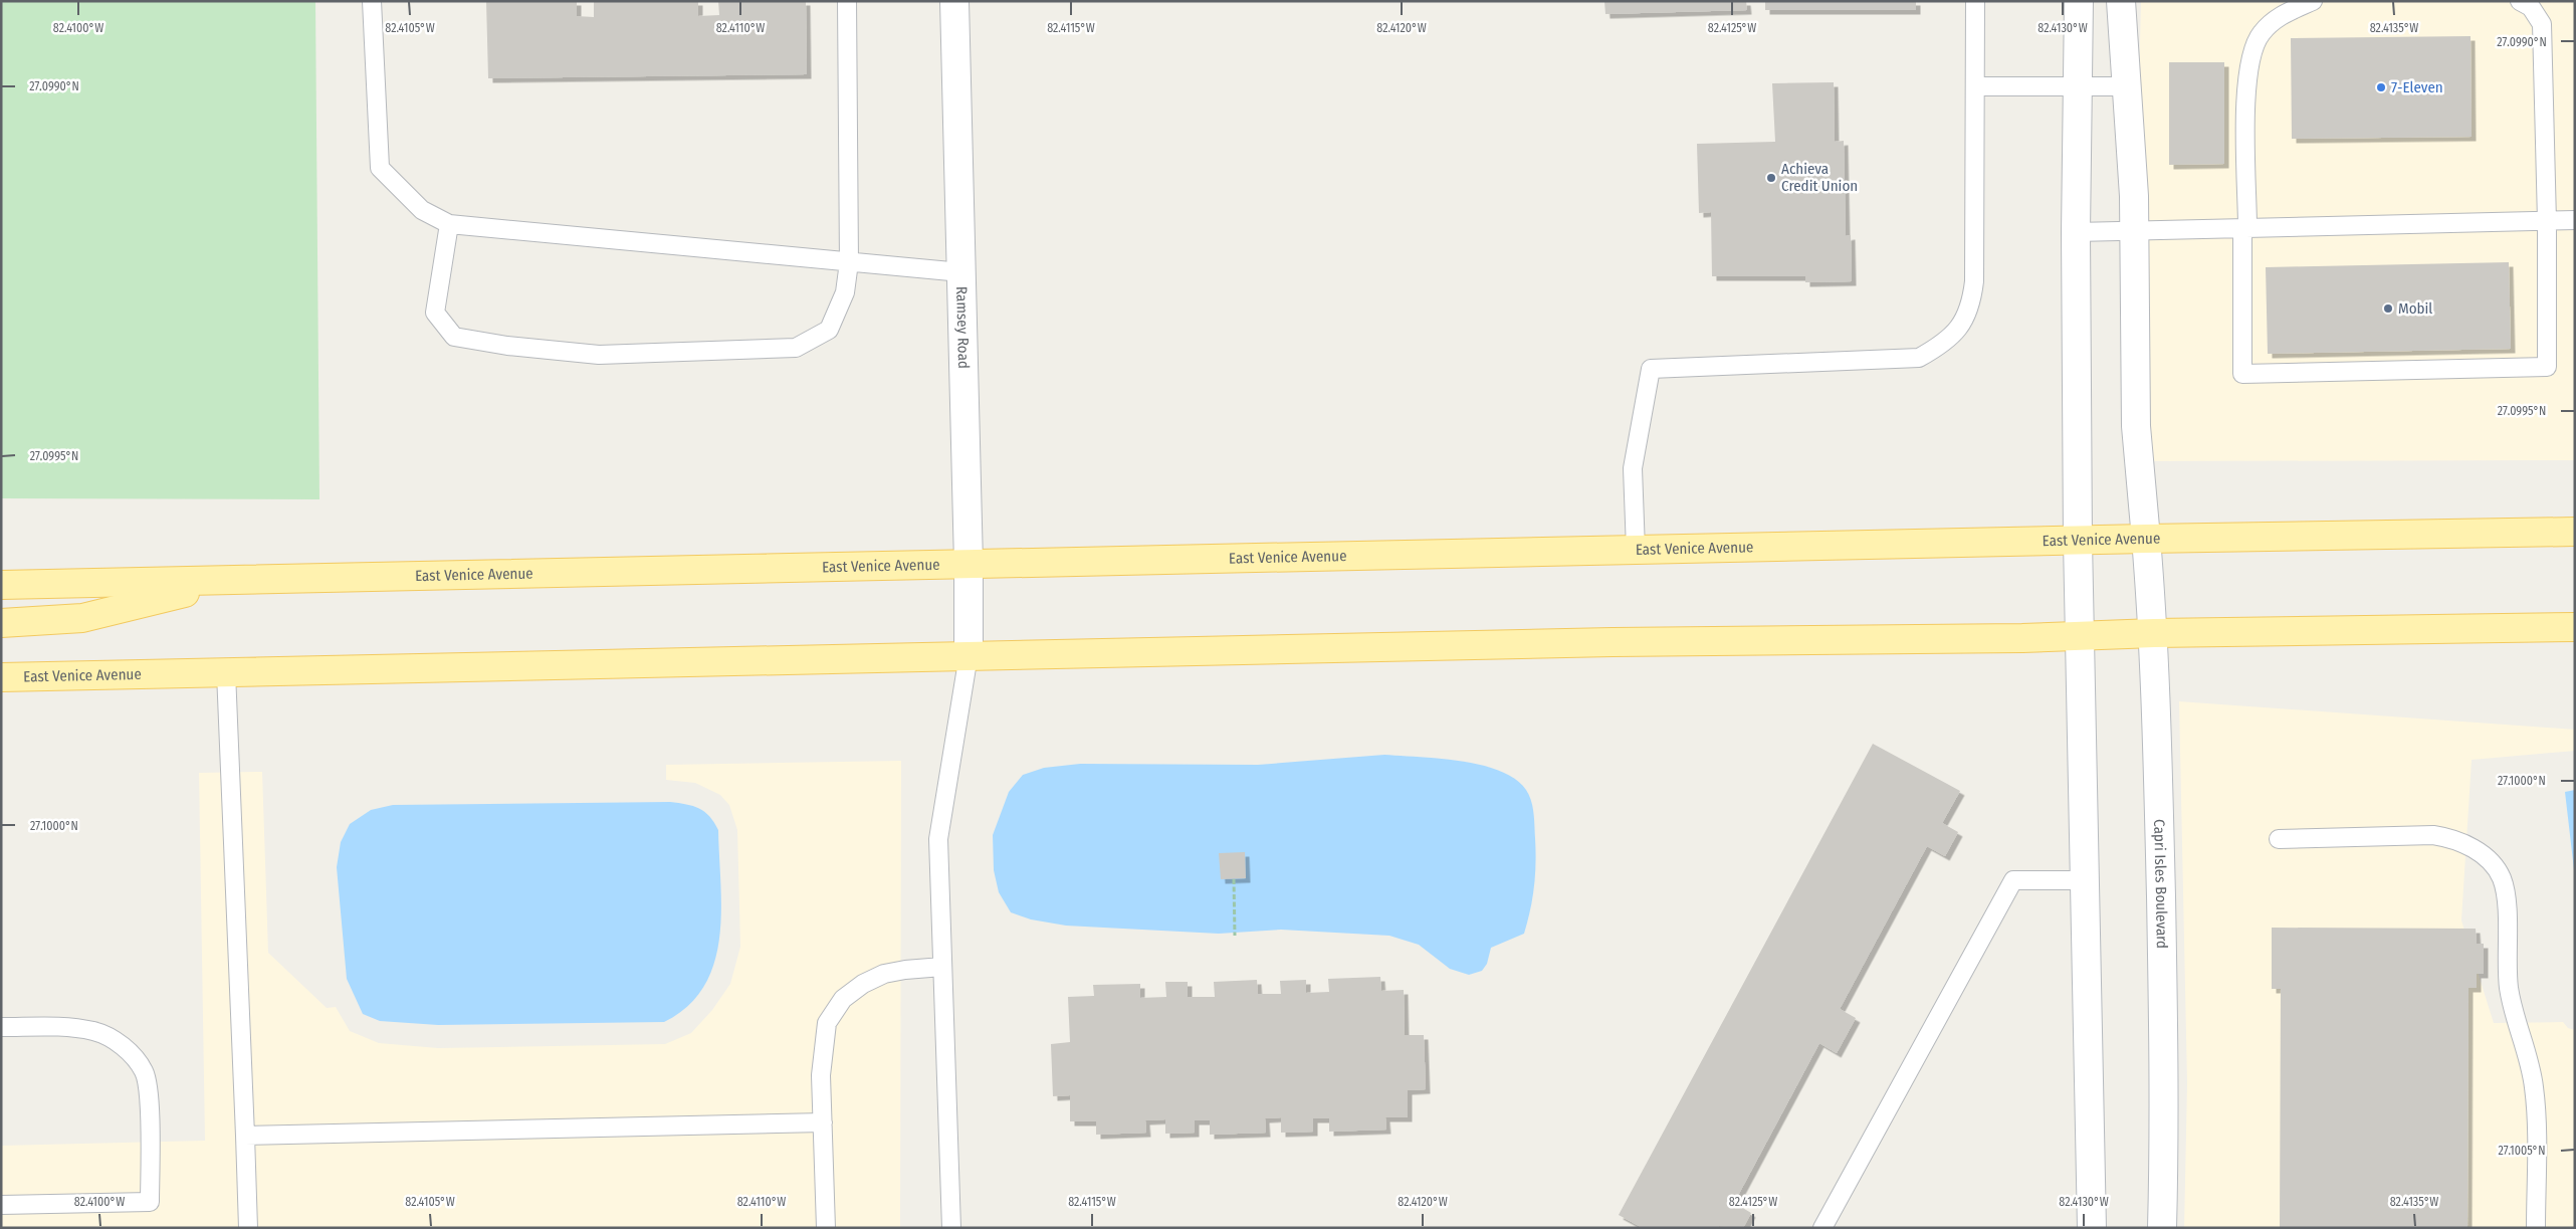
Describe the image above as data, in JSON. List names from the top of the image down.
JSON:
{
  "streets": {
    "main road": ["East Venice Avenue"],
    "street": ["Ramsey Road", "Capri Isles Boulevard"]
  },
  "crossings": [
    ["Ramsey Road", "East Venice Avenue"],
    ["East Venice Avenue", "Capri Isles Boulevard"]
  ],
  "places": ["7-Eleven", "Achieva Credit Union", "Mobil"],
  "coordinates": [
    "82.4100°W",
    "82.4105°W",
    "82.4110°W",
    "82.4115°W",
    "82.4120°W",
    "82.4125°W",
    "82.4130°W",
    "82.4135°W",
    "27.0990°N",
    "27.0995°N",
    "27.1000°N",
    "27.1005°N"
  ]
}
